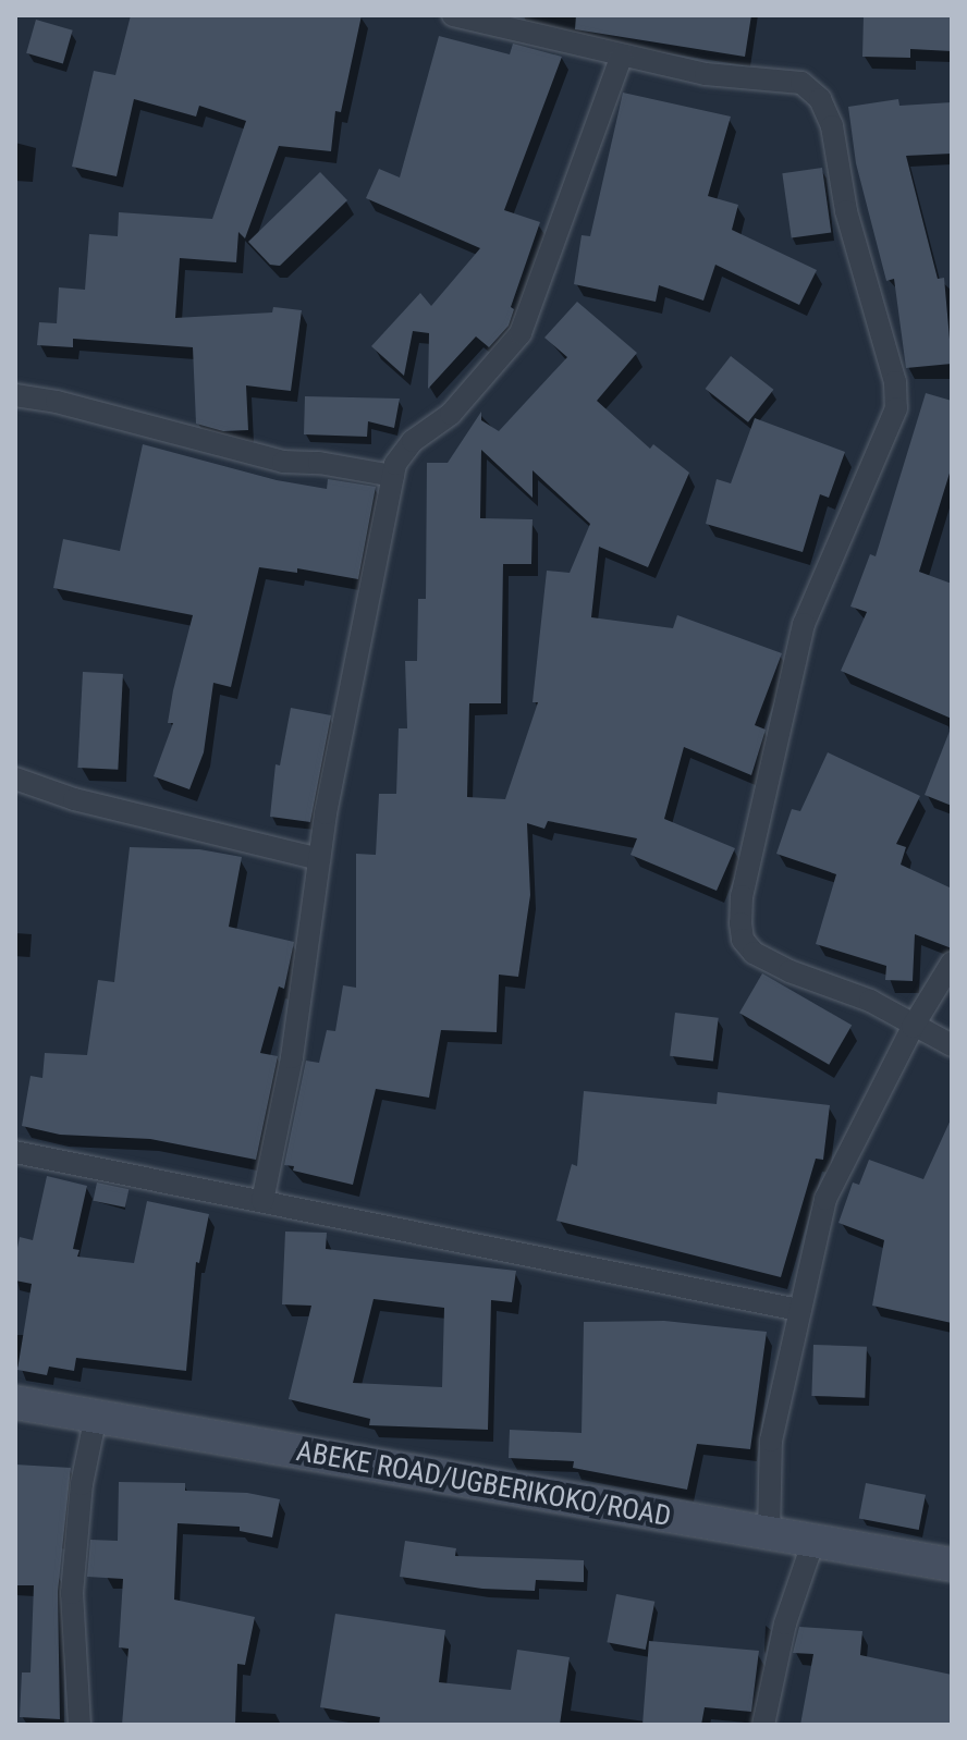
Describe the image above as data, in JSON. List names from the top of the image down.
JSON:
{
  "streets": {
    "street": ["ABEKE ROAD/UGBERIKOKO/ROAD"]
  }
}
